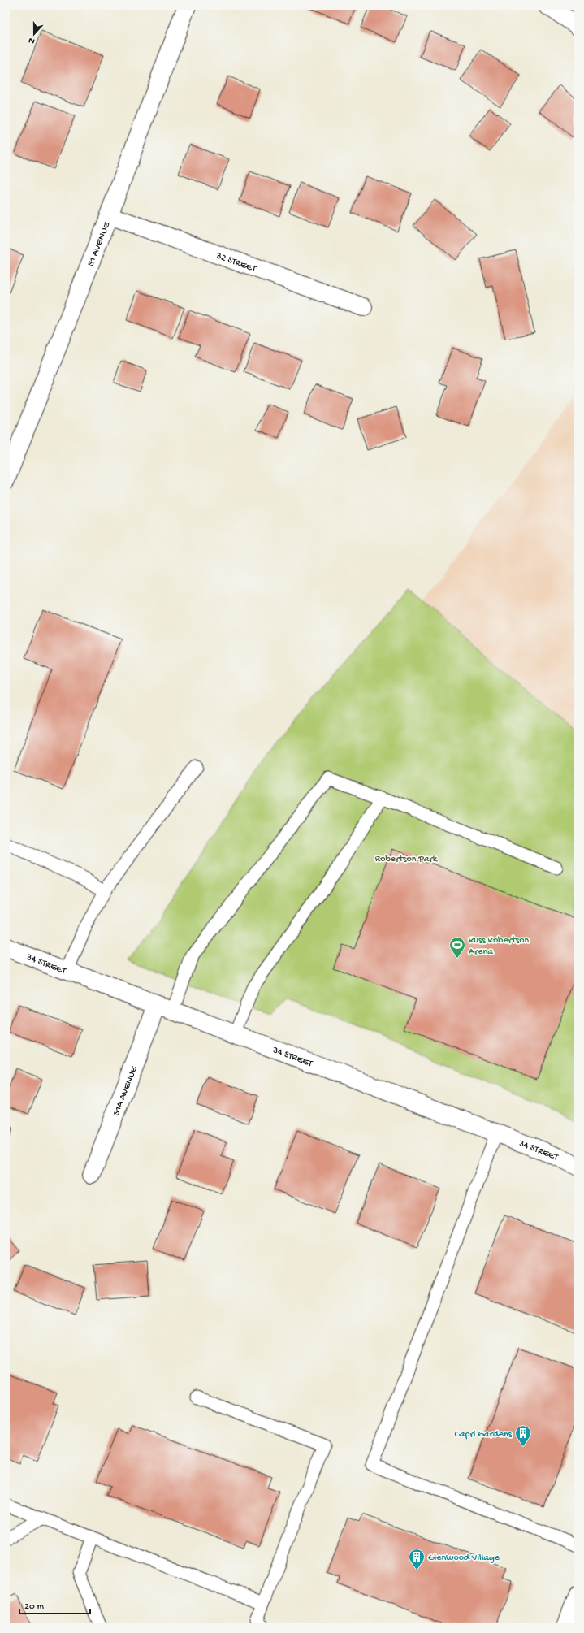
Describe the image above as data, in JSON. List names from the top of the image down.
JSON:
{
  "streets": {
    "street": [
      "51 AVENUE",
      "32 STREET",
      "34 STREET",
      "51A AVENUE"
    ]
  },
  "crossings": [
    ["51 AVENUE", "32 STREET"],
    ["34 STREET", "51A AVENUE"]
  ],
  "parks": ["Robertson Park"],
  "places": {
    "sports": ["Russ Robertson Arena"],
    "building": ["Capri Gardens", "Glenwood Village"]
  },
  "scale_bar": "20 m",
  "north": "bottom"
}
